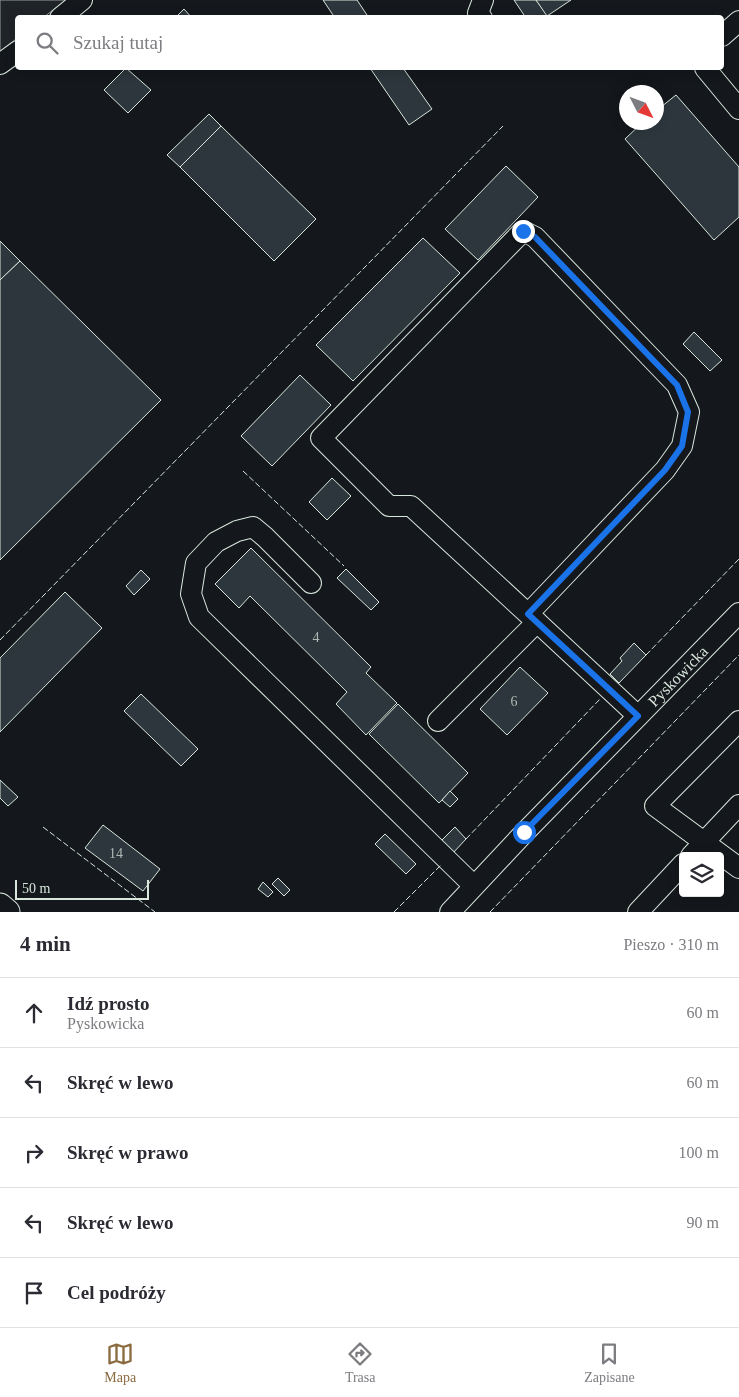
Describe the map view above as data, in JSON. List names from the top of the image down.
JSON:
{
  "streets": {
    "street": ["Pyskowicka"]
  },
  "house_numbers": ["4", "6", "14"],
  "scale_bar": "50 m",
  "north": "bottom right",
  "page": {
    "search": "Szukaj tutaj",
    "scale": "50 m",
    "heading": ["4 min", "Pieszo · 310 m"],
    "list": [
      ["Idź prosto", "Pyskowicka", "60 m"],
      ["Skręć w lewo", "60 m"],
      ["Skręć w prawo", "100 m"],
      ["Skręć w lewo", "90 m"],
      "Cel podróży"
    ],
    "nav": ["Mapa", "Trasa", "Zapisane"]
  }
}
